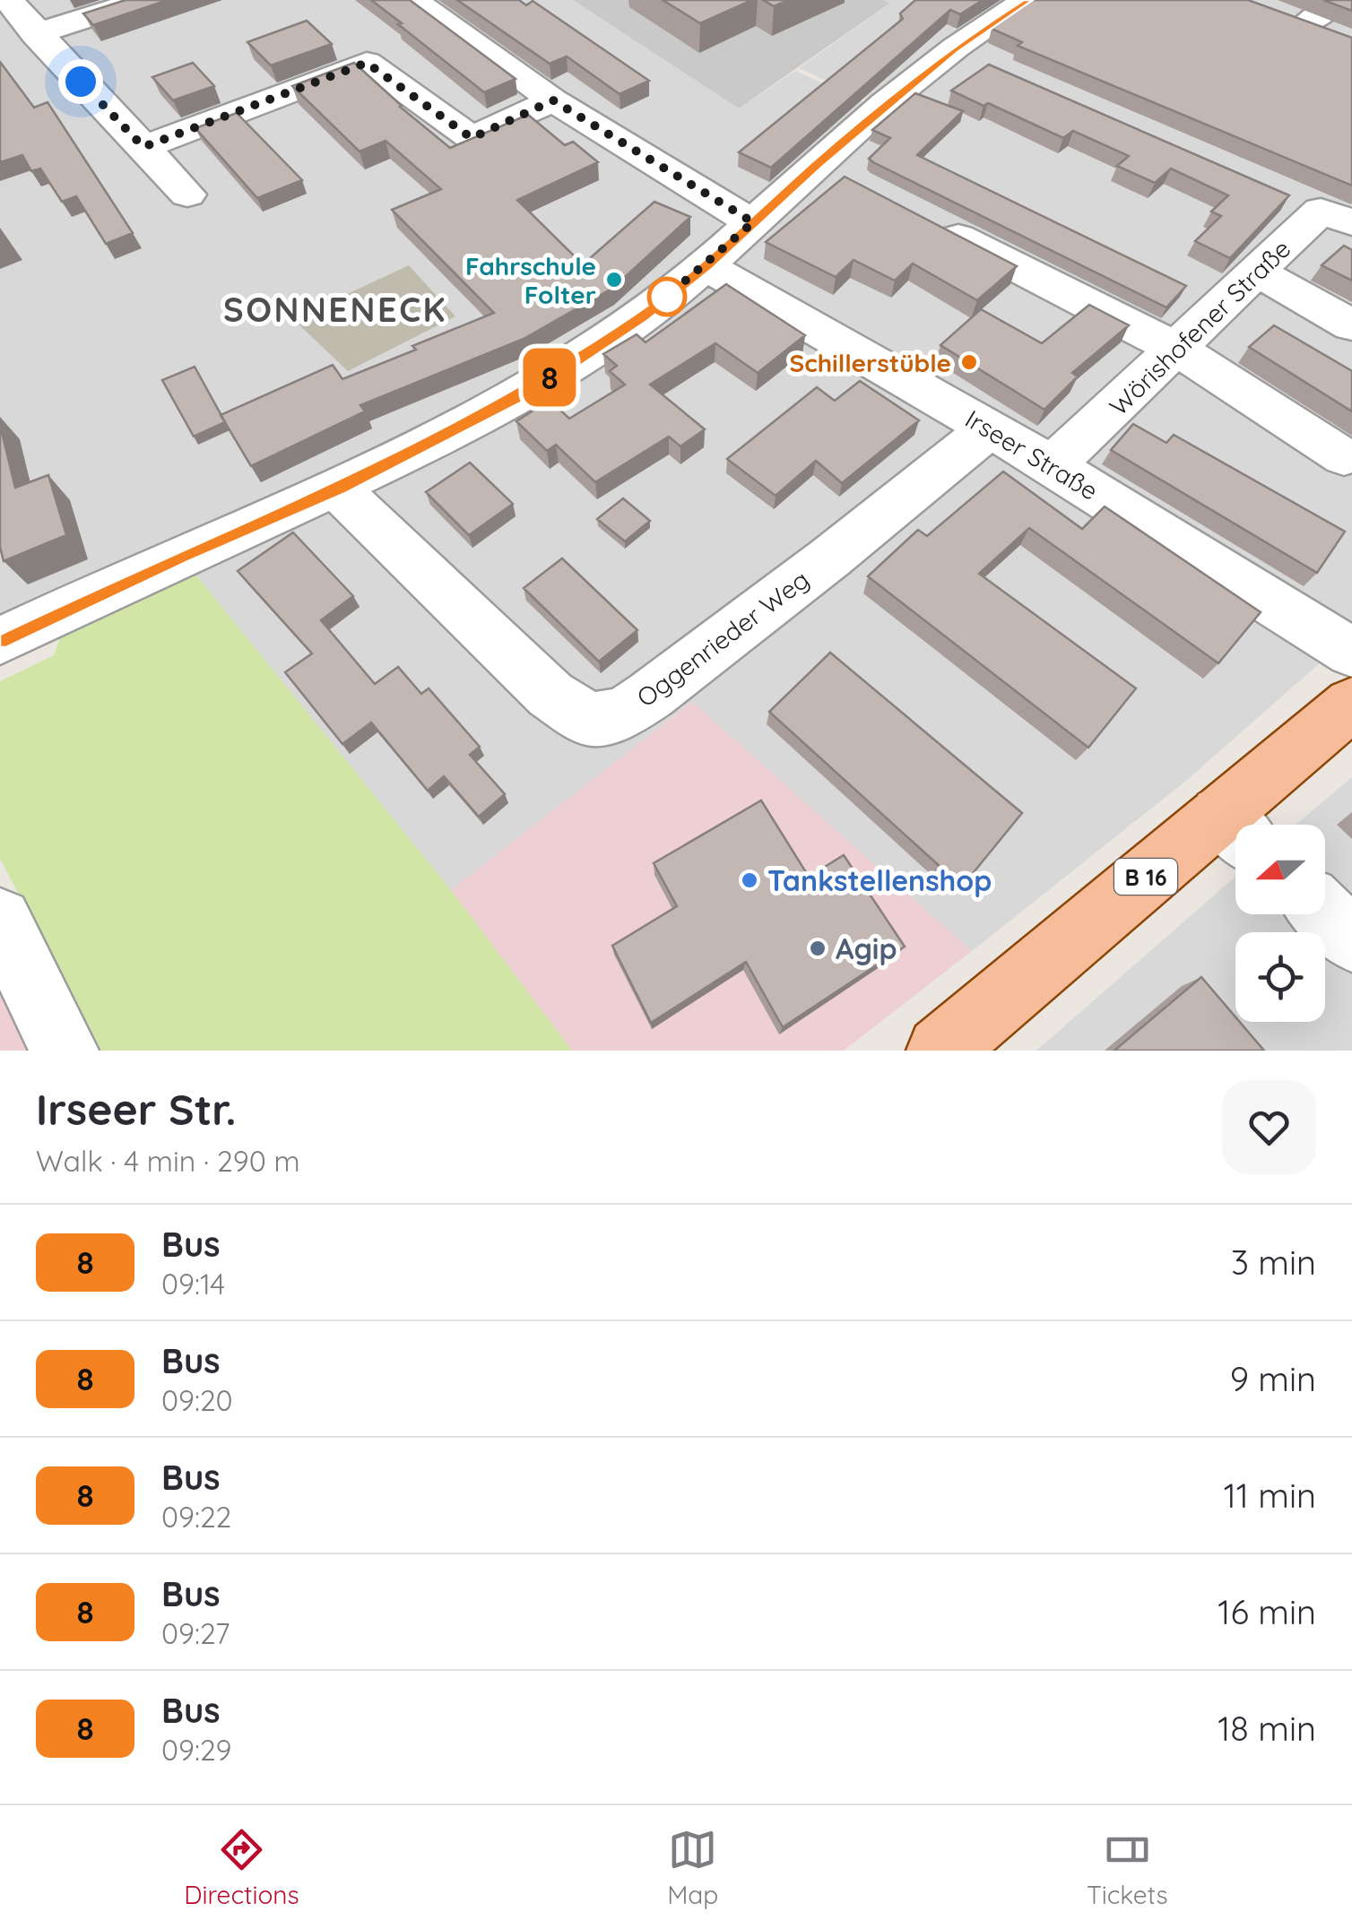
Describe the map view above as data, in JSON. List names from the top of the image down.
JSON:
{
  "streets": {
    "main road": ["B 16"],
    "street": ["Wörishofener Straße", "Irseer Straße", "Oggenrieder Weg"]
  },
  "crossings": [
    ["Wörishofener Straße", "Irseer Straße"],
    ["Irseer Straße", "Oggenrieder Weg"]
  ],
  "districts": ["SONNENECK"],
  "places": [
    "Fahrschule Folter",
    "Schillerstüble",
    "Tankstellenshop",
    "Agip"
  ],
  "lines": ["bus line 8"],
  "north": "left",
  "page": {
    "on_map": "8",
    "heading": ["Irseer Str.", "Walk · 4 min · 290 m"],
    "list": [
      {
        "mark": "8",
        "name": "Bus",
        "note": "09:14",
        "value": "3 min"
      },
      {
        "mark": "8",
        "name": "Bus",
        "note": "09:20",
        "value": "9 min"
      },
      {
        "mark": "8",
        "name": "Bus",
        "note": "09:22",
        "value": "11 min"
      },
      {
        "mark": "8",
        "name": "Bus",
        "note": "09:27",
        "value": "16 min"
      },
      {
        "mark": "8",
        "name": "Bus",
        "note": "09:29",
        "value": "18 min"
      }
    ],
    "tabs": ["Directions", "Map", "Tickets"]
  }
}
